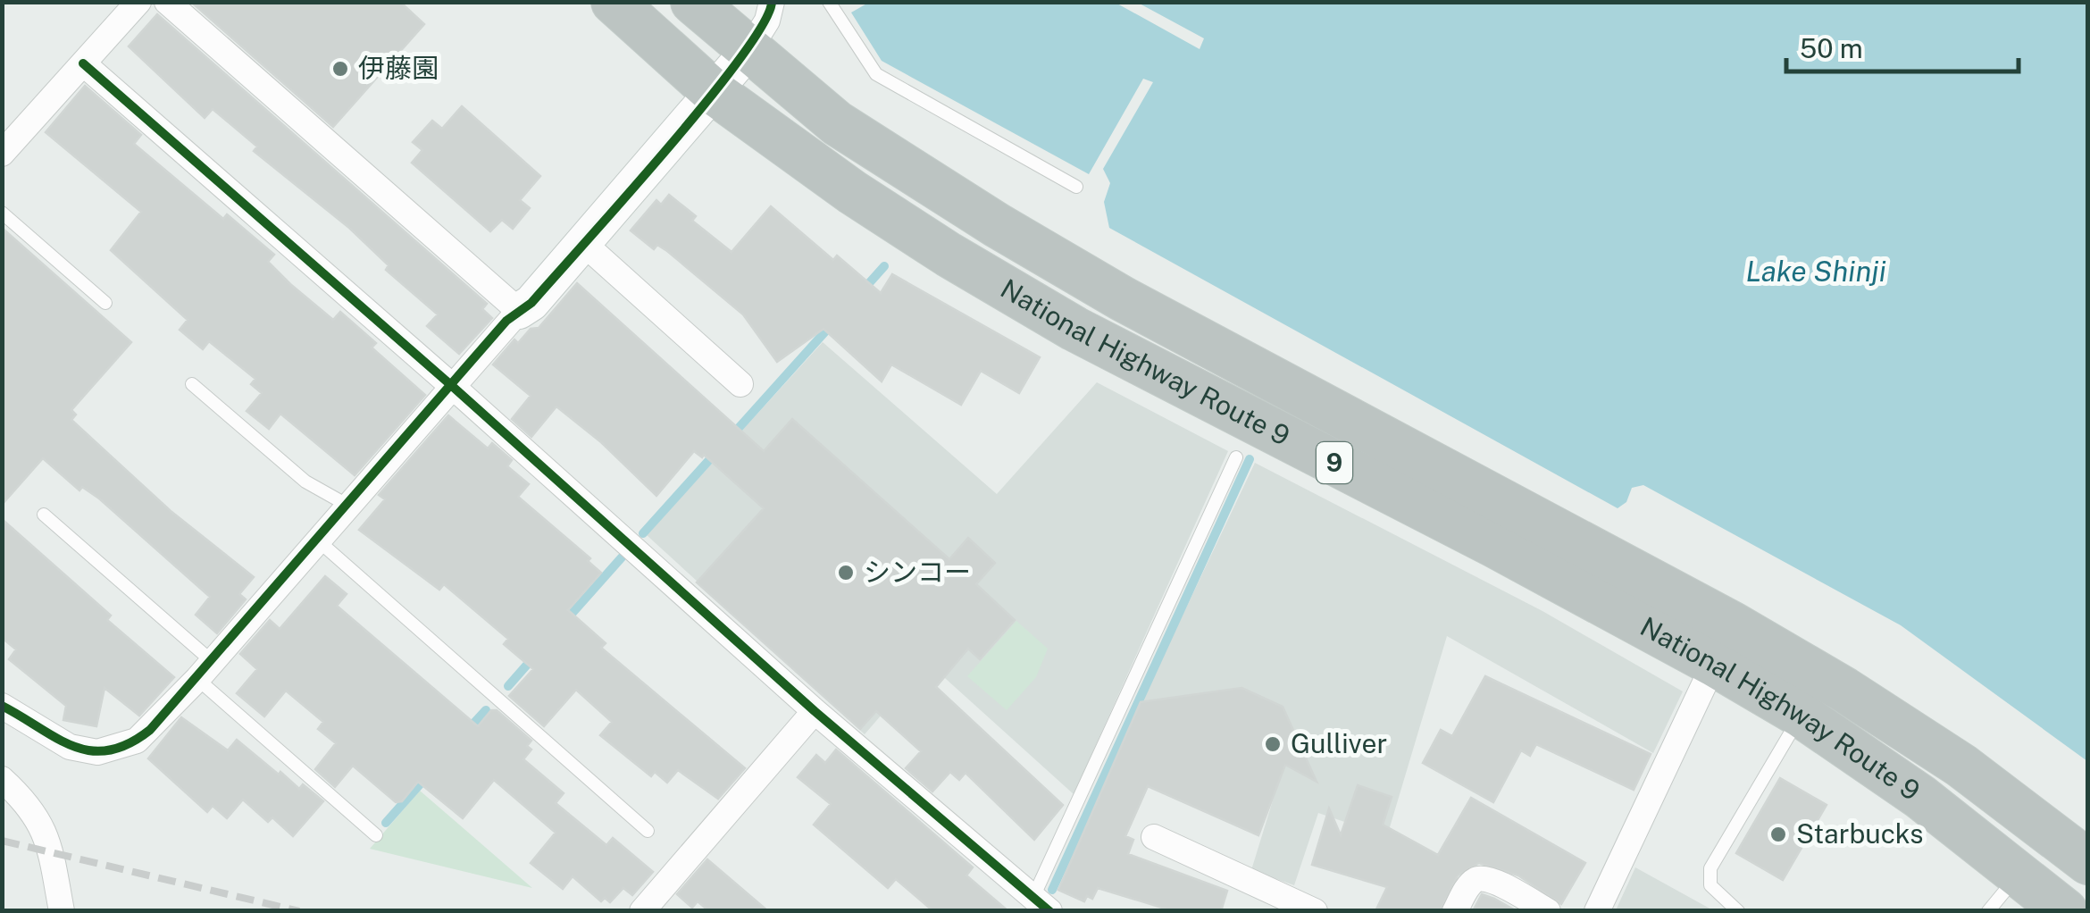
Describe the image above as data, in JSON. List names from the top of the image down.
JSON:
{
  "streets": {
    "highway": ["National Highway Route 9", "9"]
  },
  "water": ["Lake Shinji"],
  "places": [
    "伊藤園",
    "シンコー",
    "Gulliver",
    "Starbucks"
  ],
  "scale_bar": "50 m"
}
